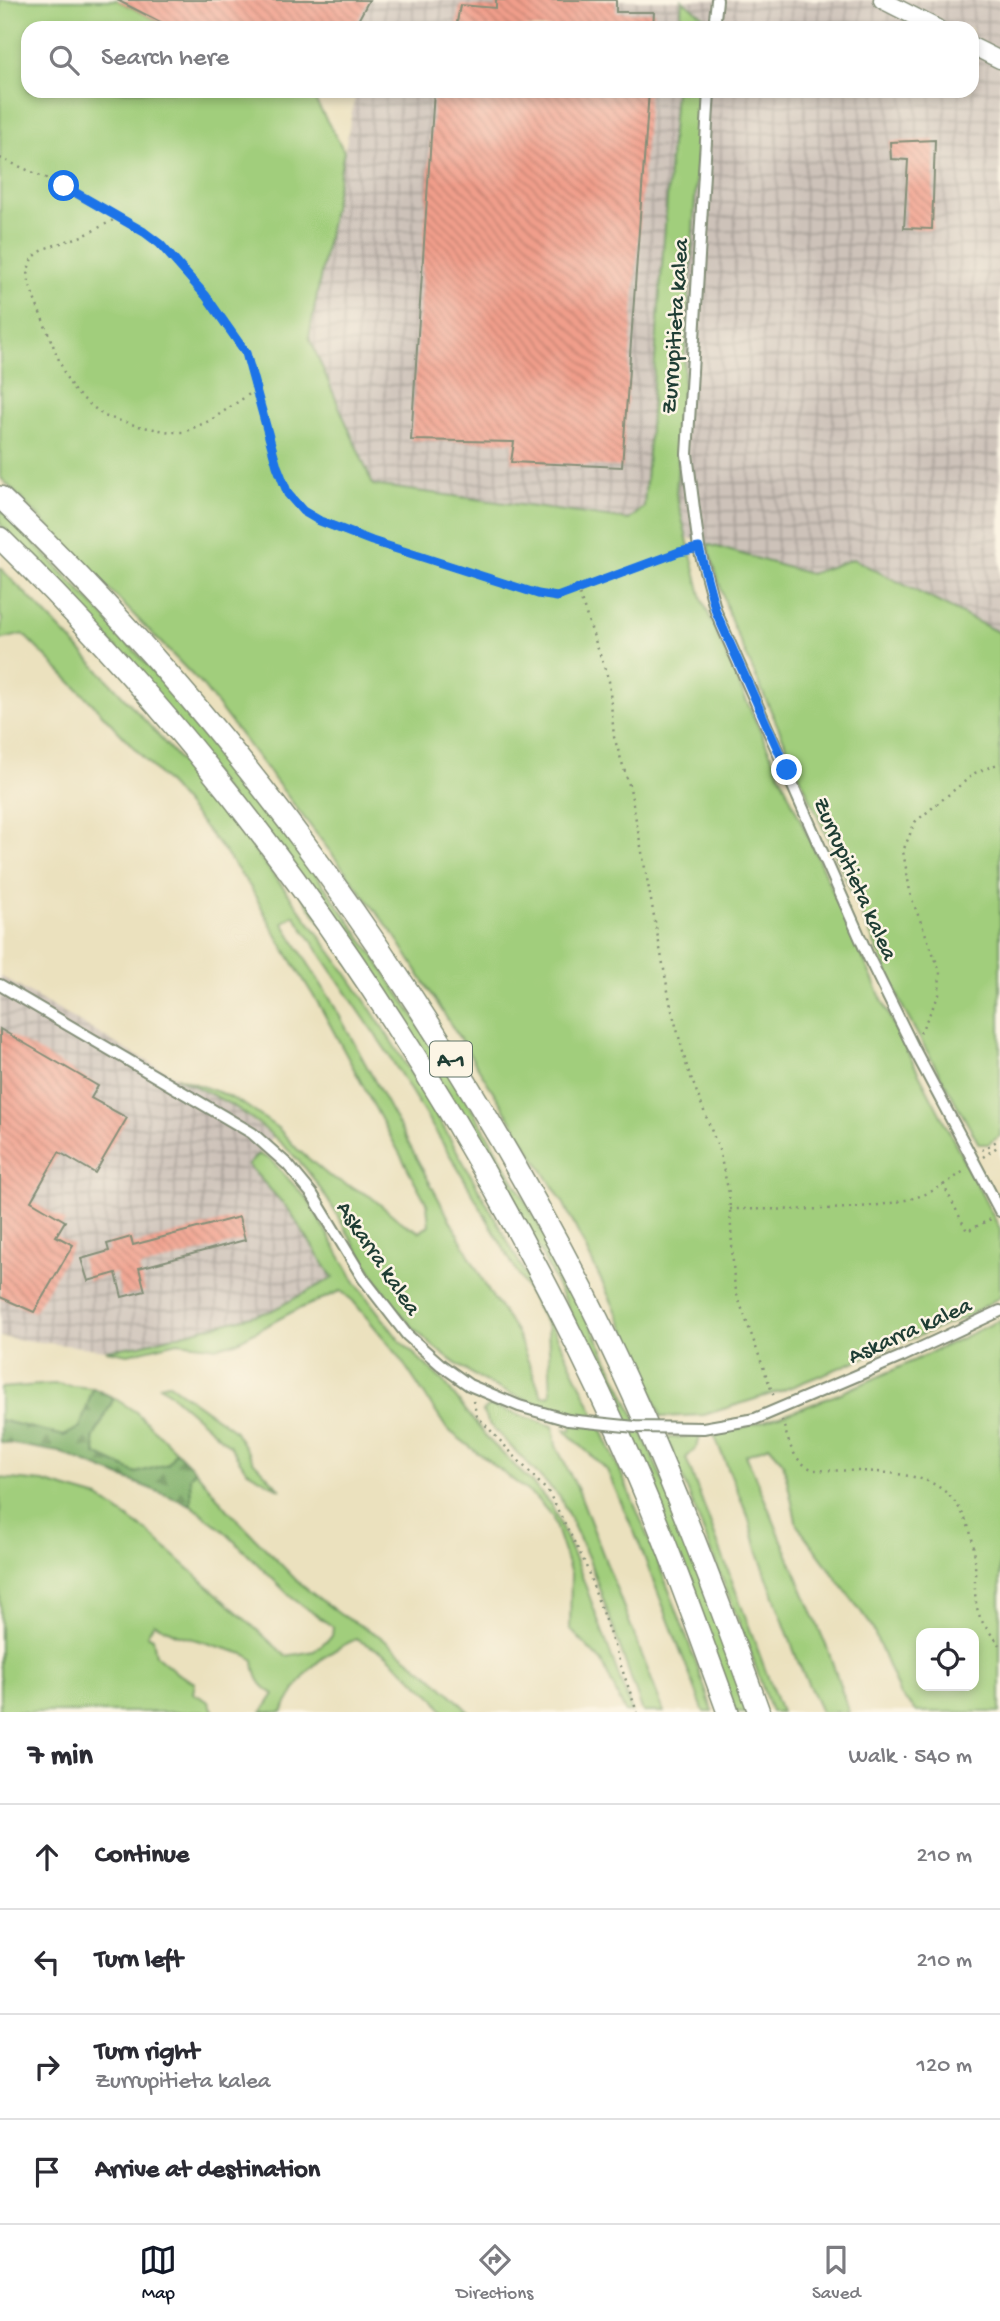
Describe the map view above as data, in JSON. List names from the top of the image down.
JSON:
{
  "streets": {
    "highway": ["A-1"],
    "street": ["Zurrupitieta kalea", "Askarra kalea"]
  },
  "page": {
    "search": "Search here",
    "heading": ["7 min", "Walk · 540 m"],
    "list": [
      ["Continue", "210 m"],
      ["Turn left", "210 m"],
      ["Turn right", "Zurrupitieta kalea", "120 m"],
      "Arrive at destination"
    ],
    "nav": ["Map", "Directions", "Saved"]
  }
}
